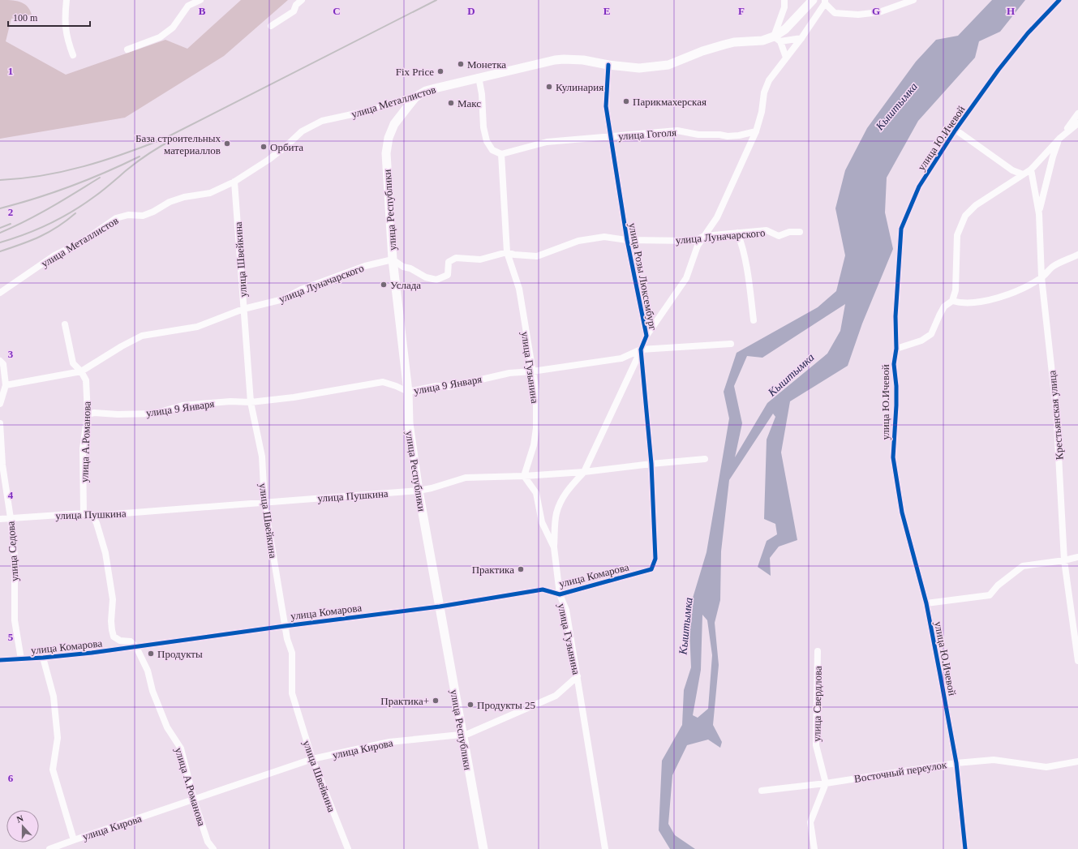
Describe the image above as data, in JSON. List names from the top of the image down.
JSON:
{
  "streets": {
    "main road": ["улица Металлистов", "улица Республики"],
    "street": [
      "улица Гоголя",
      "улица Ю.Ичевой",
      "улица Луначарского",
      "улица Швейкина",
      "улица Розы Люксембург",
      "улица Гузынина",
      "улица 9 Января",
      "Крестьянская улица",
      "улица А.Романова",
      "улица Пушкина",
      "улица Седова",
      "улица Комарова",
      "улица Свердлова",
      "улица Кирова",
      "Восточный переулок"
    ]
  },
  "crossings": [
    ["улица Металлистов", "улица Республики"],
    ["улица Металлистов", "улица Швейкина"],
    ["улица Металлистов", "улица Розы Люксембург"],
    ["улица Гоголя", "улица Розы Люксембург"],
    ["улица Гоголя", "улица Гузынина"],
    ["улица Ю.Ичевой", "Восточный переулок"],
    ["улица Республики", "улица Луначарского"],
    ["улица Республики", "улица 9 Января"],
    ["улица Республики", "улица Пушкина"],
    ["улица Республики", "улица Комарова"],
    ["улица Республики", "улица Кирова"],
    ["улица Луначарского", "улица Швейкина"],
    ["улица Луначарского", "улица Розы Люксембург"],
    ["улица Луначарского", "улица Гузынина"],
    ["улица Луначарского", "улица А.Романова"],
    ["улица Швейкина", "улица 9 Января"],
    ["улица Швейкина", "улица Пушкина"],
    ["улица Швейкина", "улица Комарова"],
    ["улица Швейкина", "улица Кирова"],
    ["улица Розы Люксембург", "улица 9 Января"],
    ["улица Розы Люксембург", "улица Пушкина"],
    ["улица Розы Люксембург", "улица Комарова"],
    ["улица Гузынина", "улица 9 Января"],
    ["улица Гузынина", "улица Пушкина"],
    ["улица Гузынина", "улица Комарова"],
    ["улица Гузынина", "улица Кирова"],
    ["улица 9 Января", "улица А.Романова"],
    ["улица А.Романова", "улица Пушкина"],
    ["улица А.Романова", "улица Комарова"],
    ["улица А.Романова", "улица Кирова"],
    ["улица Пушкина", "улица Седова"],
    ["улица Седова", "улица Комарова"],
    ["улица Свердлова", "Восточный переулок"]
  ],
  "water": ["Кыштымка"],
  "places": [
    "Монетка",
    "Fix Price",
    "Кулинария",
    "Парикмахерская",
    "Макс",
    "База cтроительных материаллов",
    "Орбита",
    "Услада",
    "Практика",
    "Продукты",
    "Практика+",
    "Продукты 25"
  ],
  "scale_bar": "100 m",
  "north": "top",
  "grid": {
    "columns": [
      "B",
      "C",
      "D",
      "E",
      "F",
      "G",
      "H"
    ],
    "rows": [
      "1",
      "2",
      "3",
      "4",
      "5",
      "6"
    ]
  }
}
